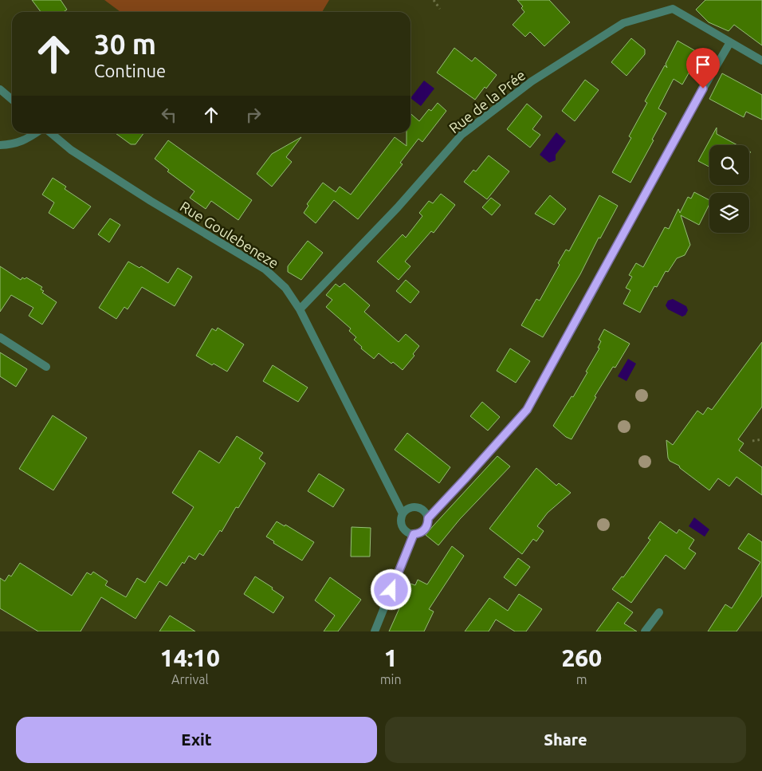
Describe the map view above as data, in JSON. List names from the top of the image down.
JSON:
{
  "streets": {
    "street": ["Rue de la Prée", "Rue Goulebeneze"]
  },
  "crossings": [
    ["Rue de la Prée", "Rue Goulebeneze"]
  ],
  "page": {
    "turn": ["30 m", "Continue"],
    "eta": [
      "14:10",
      "Arrival",
      "1",
      "min",
      "260",
      "m"
    ],
    "buttons": ["Exit", "Share"]
  }
}
